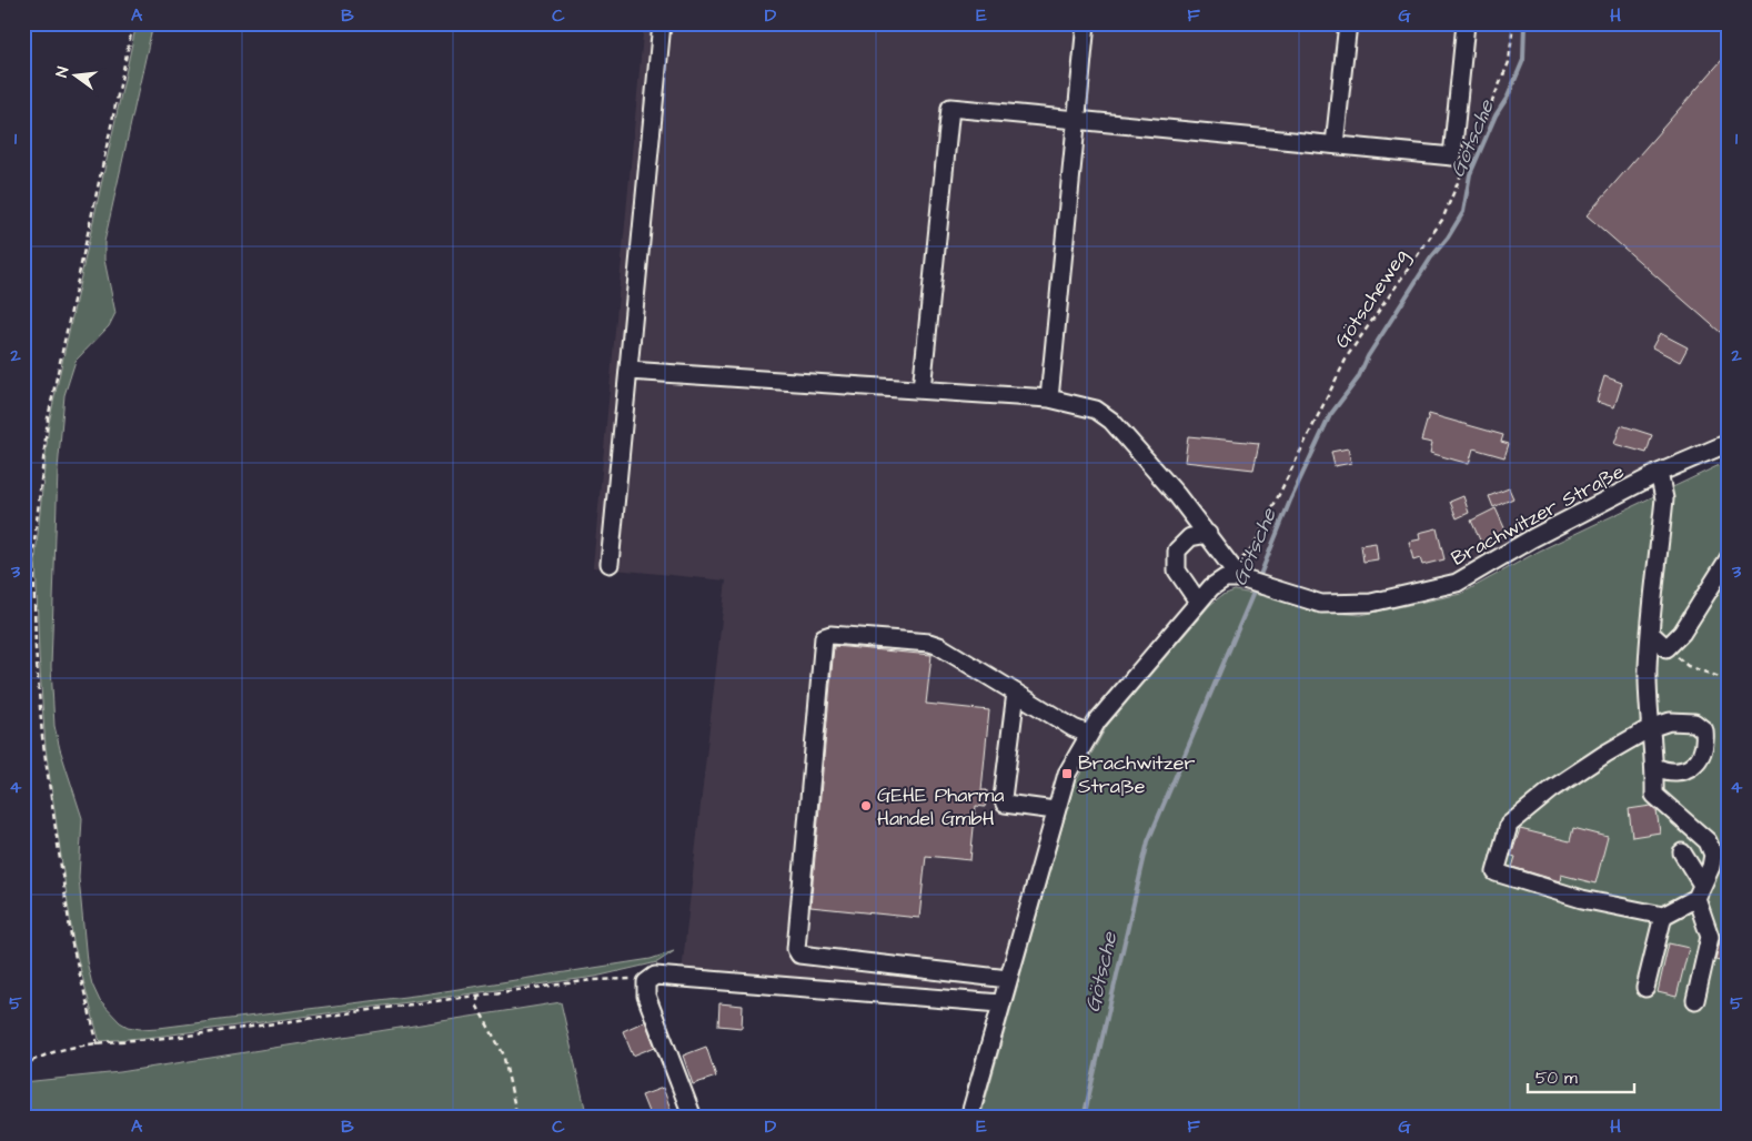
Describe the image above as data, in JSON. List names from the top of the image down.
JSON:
{
  "streets": {
    "street": ["Brachwitzer Straße"],
    "path": ["Götscheweg"]
  },
  "crossings": [
    ["Götscheweg", "Brachwitzer Straße"]
  ],
  "water": ["Götsche"],
  "places": {
    "transit": ["Brachwitzer Straße"],
    "other": ["GEHE Pharma Handel GmbH"]
  },
  "scale_bar": "50 m",
  "north": "left",
  "grid": {
    "columns": [
      "A",
      "B",
      "C",
      "D",
      "E",
      "F",
      "G",
      "H"
    ],
    "rows": [
      "1",
      "2",
      "3",
      "4",
      "5"
    ]
  }
}
